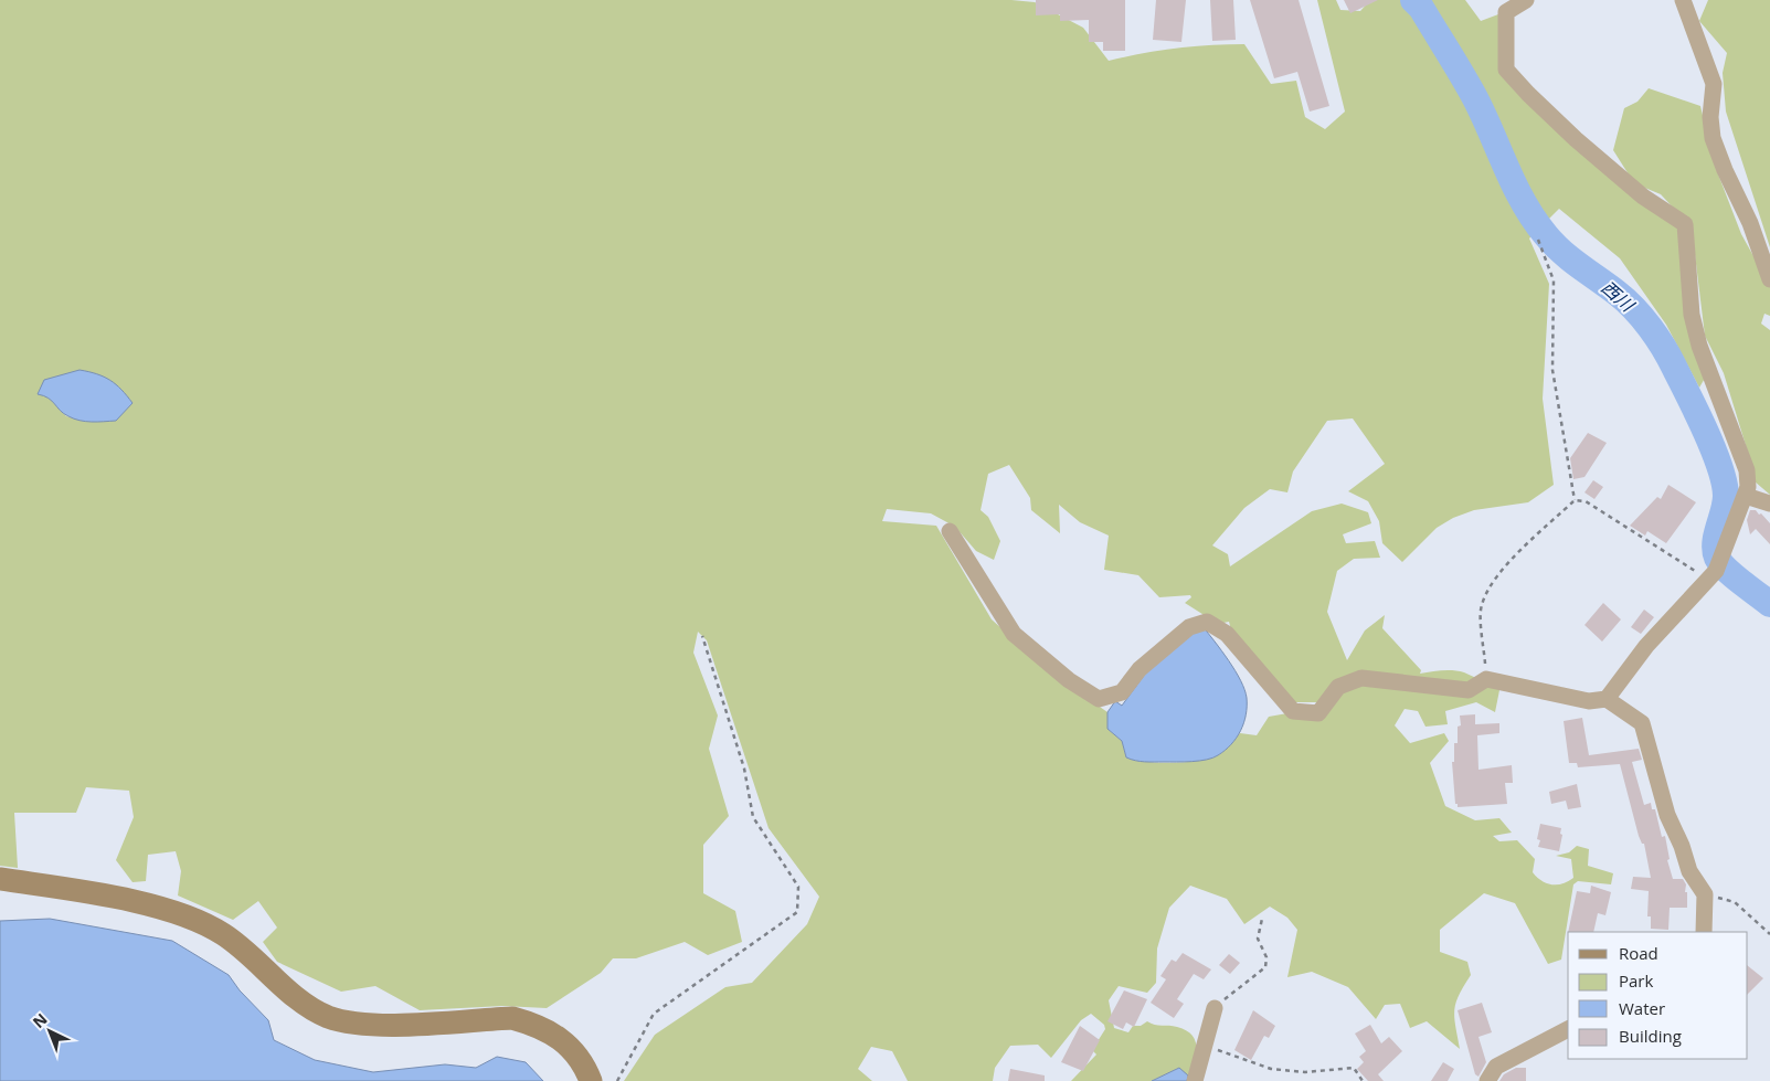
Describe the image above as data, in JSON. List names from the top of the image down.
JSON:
{
  "water": ["西川"],
  "legend": [
    "Road",
    "Park",
    "Water",
    "Building"
  ],
  "north": "top left"
}
